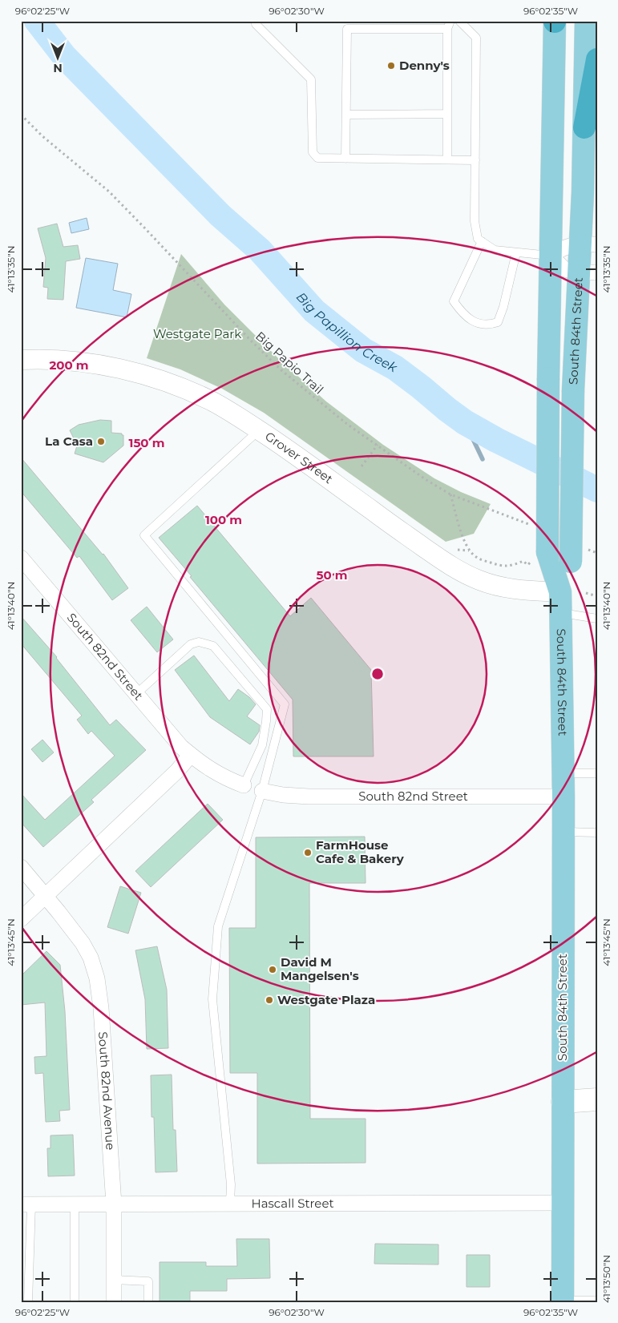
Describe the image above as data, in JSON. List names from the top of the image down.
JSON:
{
  "streets": {
    "main road": ["South 84th Street"],
    "street": [
      "Grover Street",
      "South 82nd Street",
      "South 82nd Avenue",
      "Hascall Street"
    ],
    "path": ["Big Papio Trail"]
  },
  "crossings": [
    ["South 84th Street", "Grover Street"],
    ["South 84th Street", "South 82nd Street"],
    ["South 84th Street", "Hascall Street"],
    ["South 82nd Avenue", "Hascall Street"]
  ],
  "water": ["Big Papillion Creek"],
  "parks": ["Westgate Park"],
  "places": [
    "Denny's",
    "La Casa",
    "FarmHouse Cafe & Bakery",
    "David M Mangelsen's",
    "Westgate Plaza"
  ],
  "north": "bottom",
  "coordinates": [
    "96°02'25\"W",
    "96°02'30\"W",
    "96°02'35\"W",
    "41°13'35\"N",
    "41°13'40\"N",
    "41°13'45\"N",
    "41°13'50\"N"
  ],
  "rings": [
    "200 m",
    "150 m",
    "100 m",
    "50 m"
  ]
}
